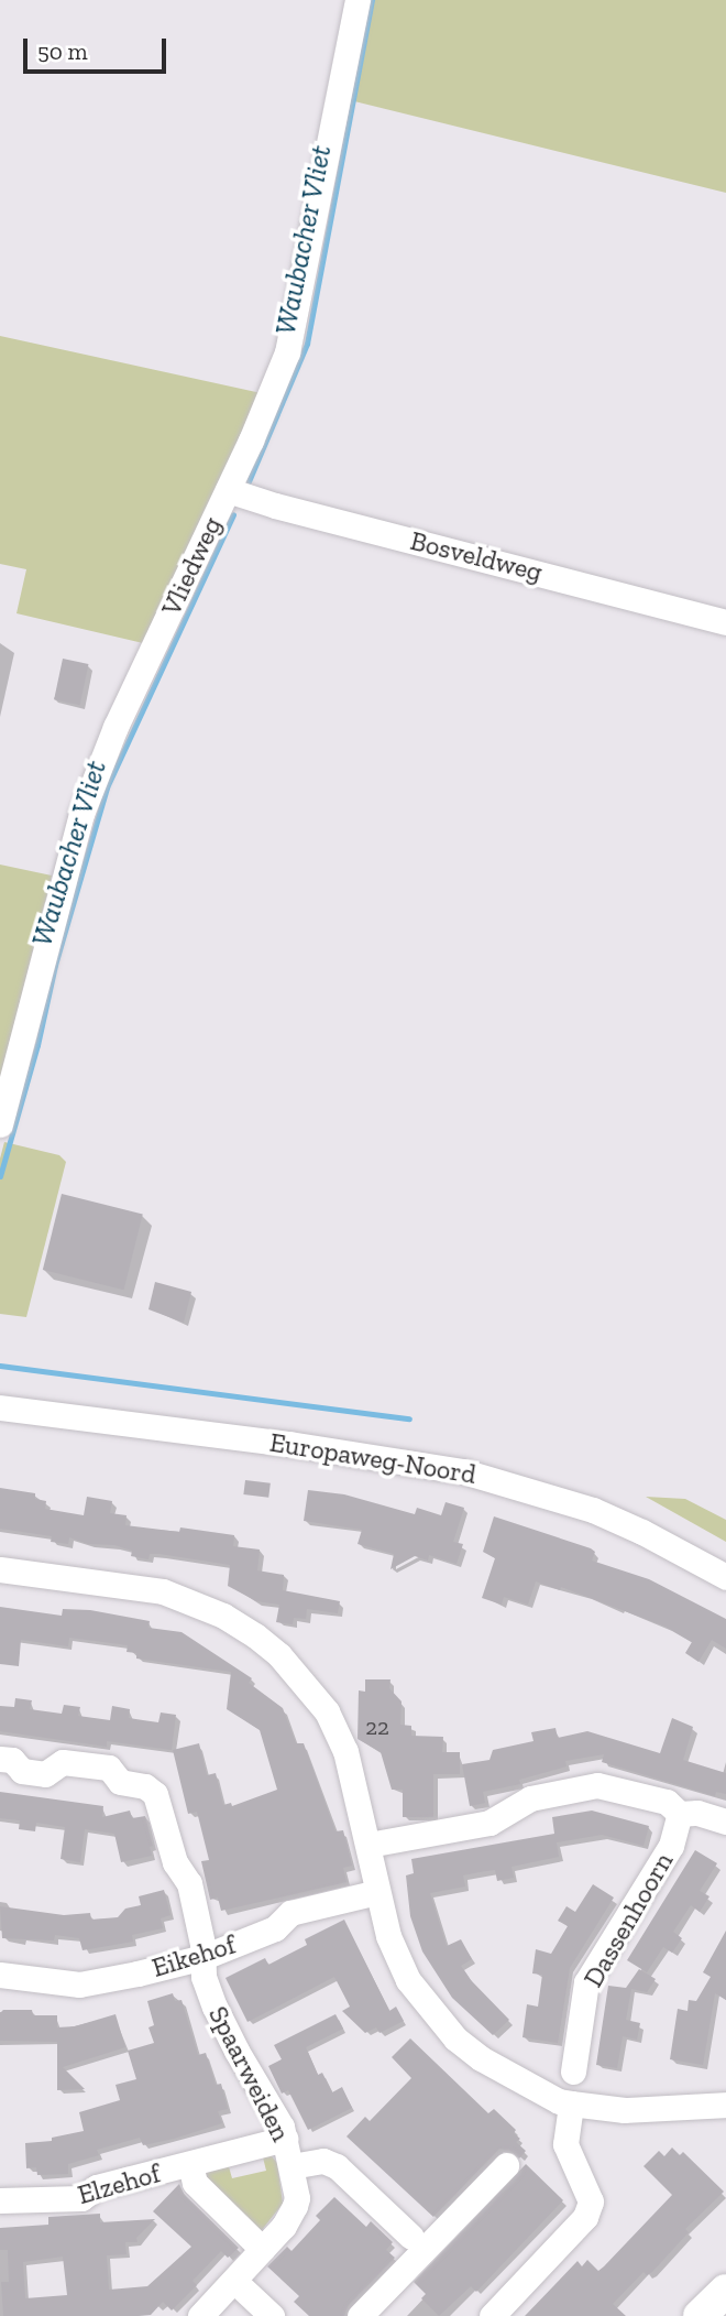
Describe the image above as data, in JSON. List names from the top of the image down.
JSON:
{
  "streets": {
    "street": [
      "Bosveldweg",
      "Vliedweg",
      "Europaweg-Noord",
      "Dassenhoorn",
      "Eikehof",
      "Spaarweiden",
      "Elzehof"
    ]
  },
  "crossings": [
    ["Bosveldweg", "Vliedweg"],
    ["Eikehof", "Spaarweiden"],
    ["Spaarweiden", "Elzehof"]
  ],
  "water": ["Waubacher Vliet"],
  "house_numbers": ["22"],
  "scale_bar": "50 m"
}
